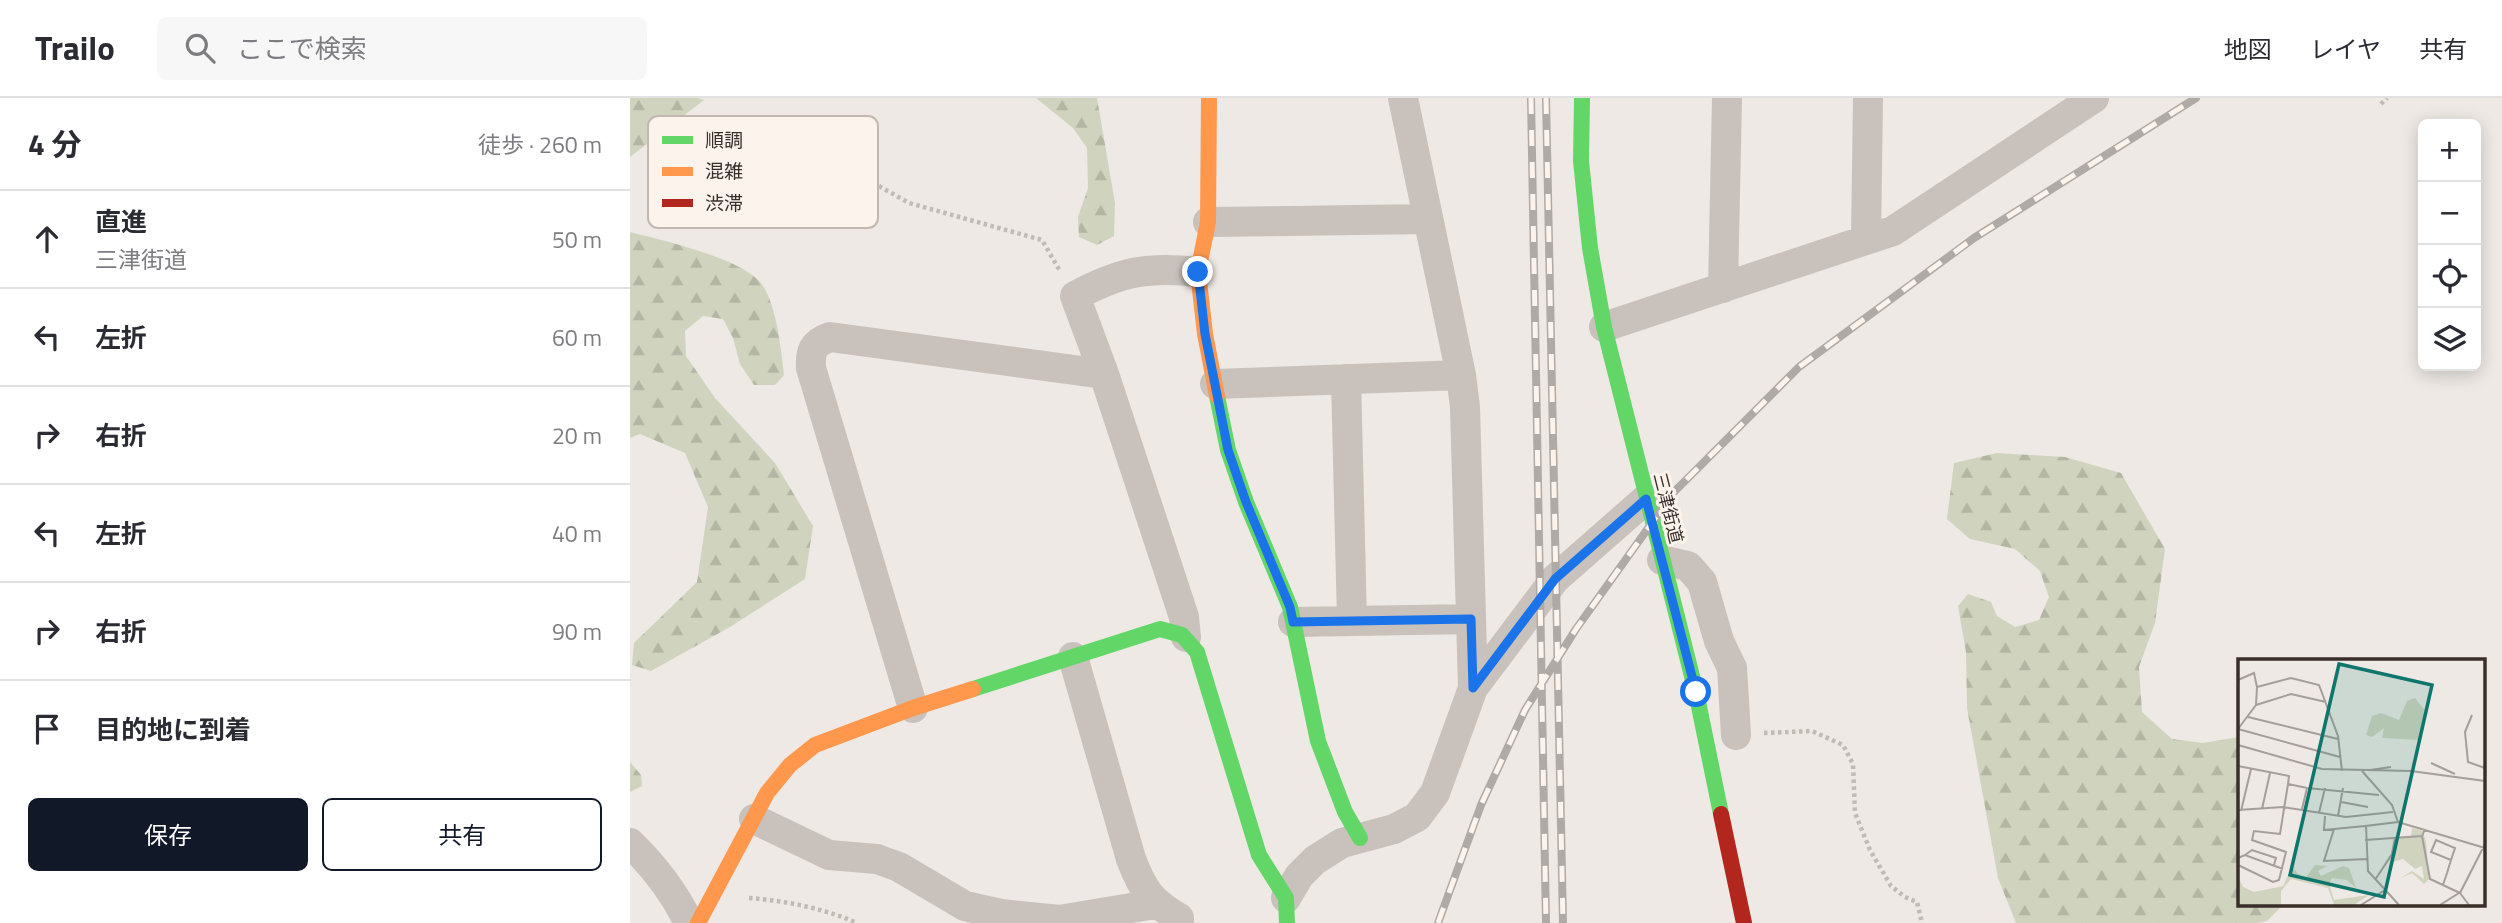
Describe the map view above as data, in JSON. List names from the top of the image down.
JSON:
{
  "streets": {
    "street": ["三津街道"]
  },
  "legend": ["順調", "混雑", "渋滞"],
  "page": {
    "header": "Trailo",
    "search": "ここで検索",
    "nav": ["地図", "レイヤ", "共有"],
    "heading": ["4 分", "徒歩 · 260 m"],
    "map_buttons": ["+", "−"],
    "list": [
      ["直進", "三津街道", "50 m"],
      ["左折", "60 m"],
      ["右折", "20 m"],
      ["左折", "40 m"],
      ["右折", "90 m"],
      "目的地に到着"
    ],
    "buttons": ["保存", "共有"]
  }
}
